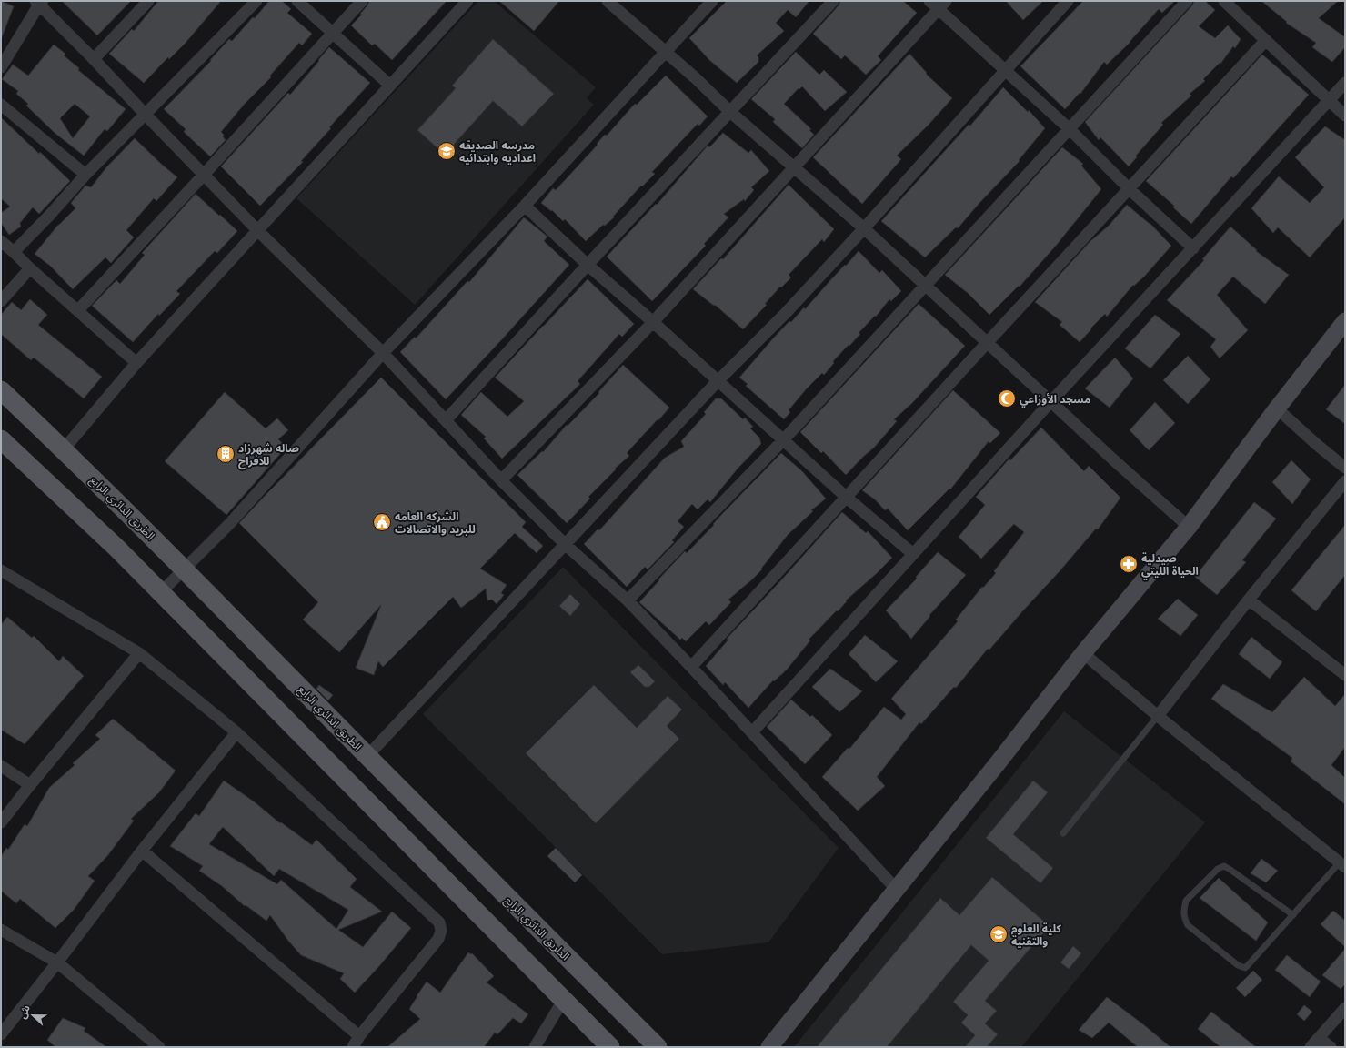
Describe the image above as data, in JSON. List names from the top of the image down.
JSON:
{
  "streets": {
    "main road": ["الطريق الدائري الرابع"]
  },
  "places": {
    "school or university": ["مدرسه الصديقه اعداديه وابتدائيه", "كلية العلوم والتقنية"],
    "mosque": ["مسجد الأوزاعي"],
    "building": ["صاله شهرزاد للافراح"],
    "public building": ["الشركه العامه للبريد والاتصالات"],
    "pharmacy": ["صيدلية الحياة الليتي"]
  },
  "north": "left"
}
